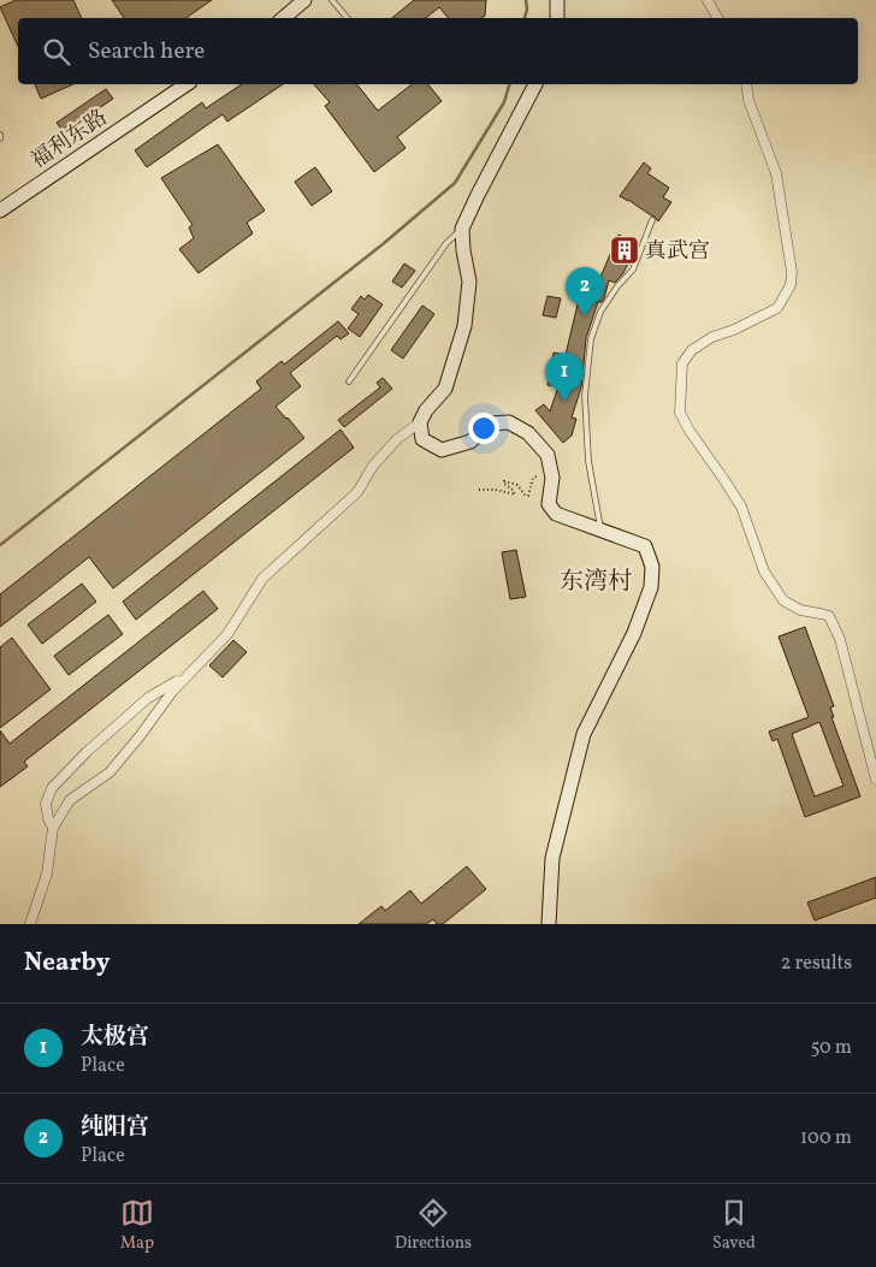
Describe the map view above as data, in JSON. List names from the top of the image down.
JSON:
{
  "streets": {
    "main road": ["福利东路"]
  },
  "districts": ["东湾村"],
  "places": {
    "building": ["真武宫"]
  },
  "page": {
    "search": "Search here",
    "pins": ["2", "1"],
    "heading": ["Nearby", "2 results"],
    "list": [
      {
        "mark": "1",
        "name": "太极宫",
        "note": "Place",
        "value": "50 m"
      },
      {
        "mark": "2",
        "name": "纯阳宫",
        "note": "Place",
        "value": "100 m"
      }
    ],
    "nav": ["Map", "Directions", "Saved"]
  }
}
